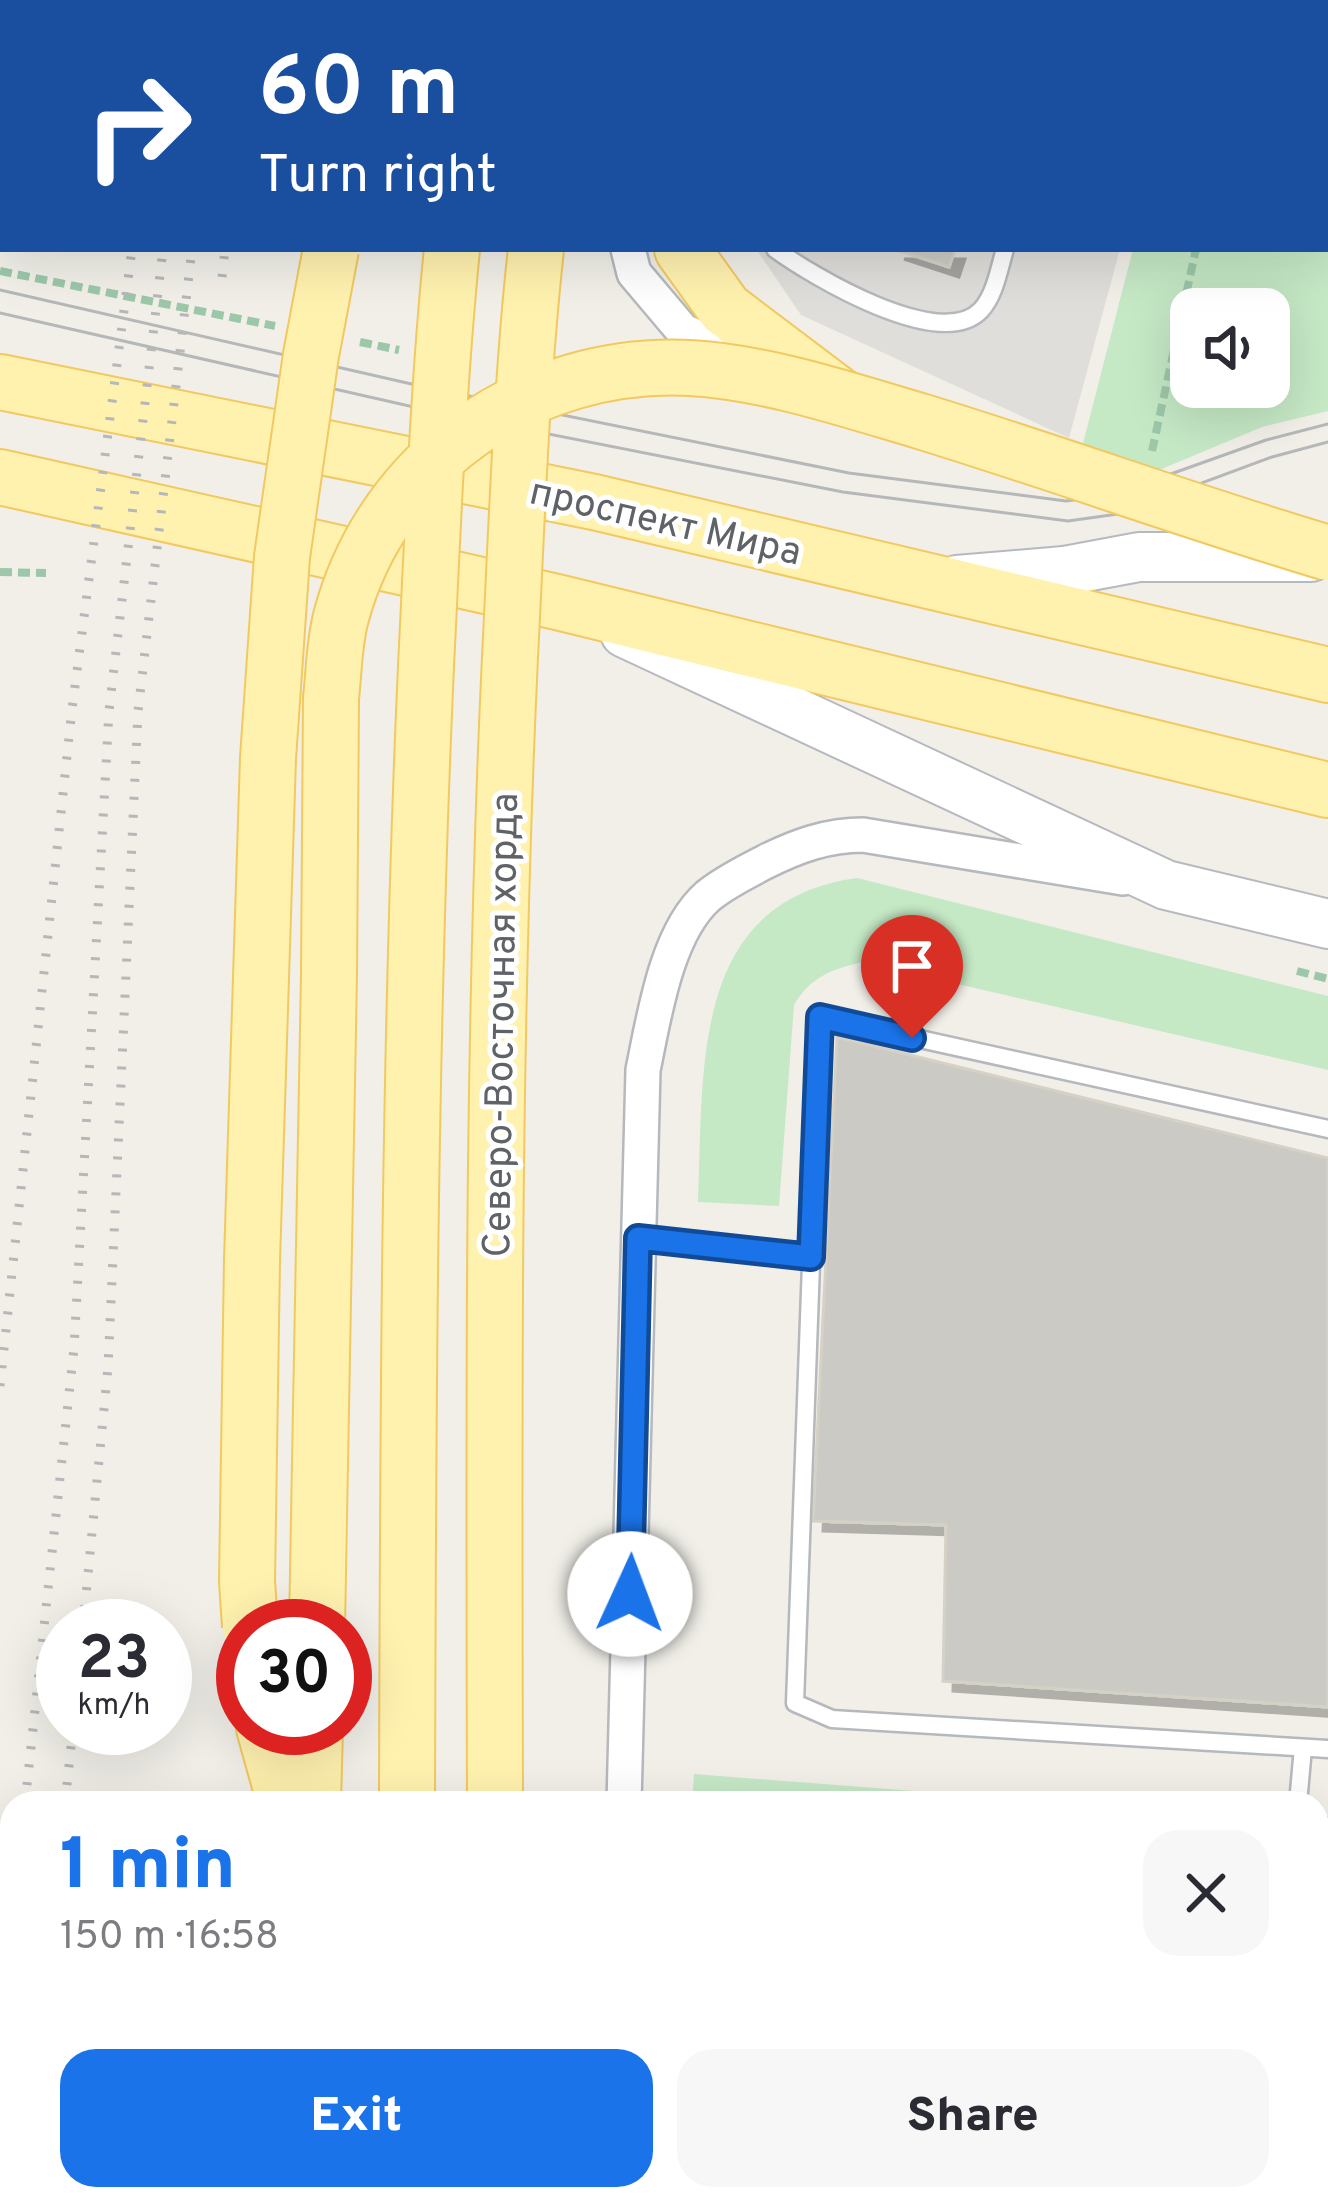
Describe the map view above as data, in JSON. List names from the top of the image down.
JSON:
{
  "streets": {
    "main road": ["проспект Мира", "Северо-Восточная хорда"]
  },
  "page": {
    "turn": ["60 m", "Turn right"],
    "speed": "23 km/h",
    "limit": "30",
    "heading": ["1 min", "150 m · 16:58"],
    "buttons": ["Exit", "Share"]
  }
}
